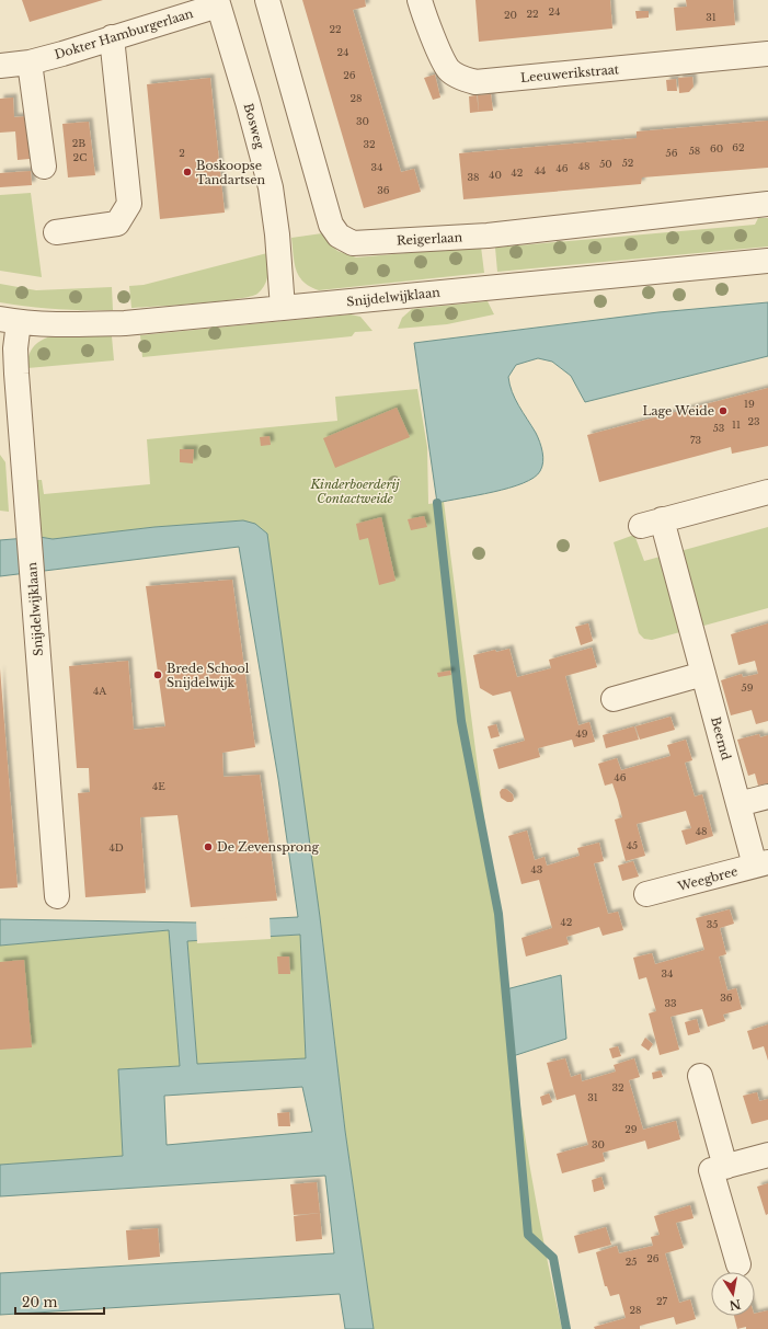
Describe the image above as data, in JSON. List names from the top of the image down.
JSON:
{
  "streets": {
    "street": [
      "Dokter Hamburgerlaan",
      "Leeuwerikstraat",
      "Bosweg",
      "Reigerlaan",
      "Snijdelwijklaan",
      "Beemd",
      "Weegbree"
    ]
  },
  "crossings": [
    ["Dokter Hamburgerlaan", "Bosweg"],
    ["Bosweg", "Snijdelwijklaan"],
    ["Beemd", "Weegbree"]
  ],
  "parks": ["Kinderboerderij Contactweide"],
  "places": [
    "Boskoopse Tandartsen",
    "Lage Weide",
    "Brede School Snijdelwijk",
    "De Zevensprong"
  ],
  "house_numbers": [
    "24",
    "22",
    "20",
    "31",
    "22",
    "24",
    "26",
    "28",
    "30",
    "2B",
    "32",
    "62",
    "60",
    "58",
    "2",
    "56",
    "2C",
    "52",
    "50",
    "48",
    "34",
    "46",
    "44",
    "42",
    "40",
    "38",
    "36",
    "19",
    "23",
    "11",
    "53",
    "73",
    "59",
    "4A",
    "49",
    "46",
    "4E",
    "48",
    "45",
    "4D",
    "43",
    "42",
    "35",
    "34",
    "36",
    "33",
    "32",
    "31",
    "29",
    "30",
    "26",
    "25",
    "27",
    "28"
  ],
  "scale_bar": "20 m",
  "north": "bottom"
}
